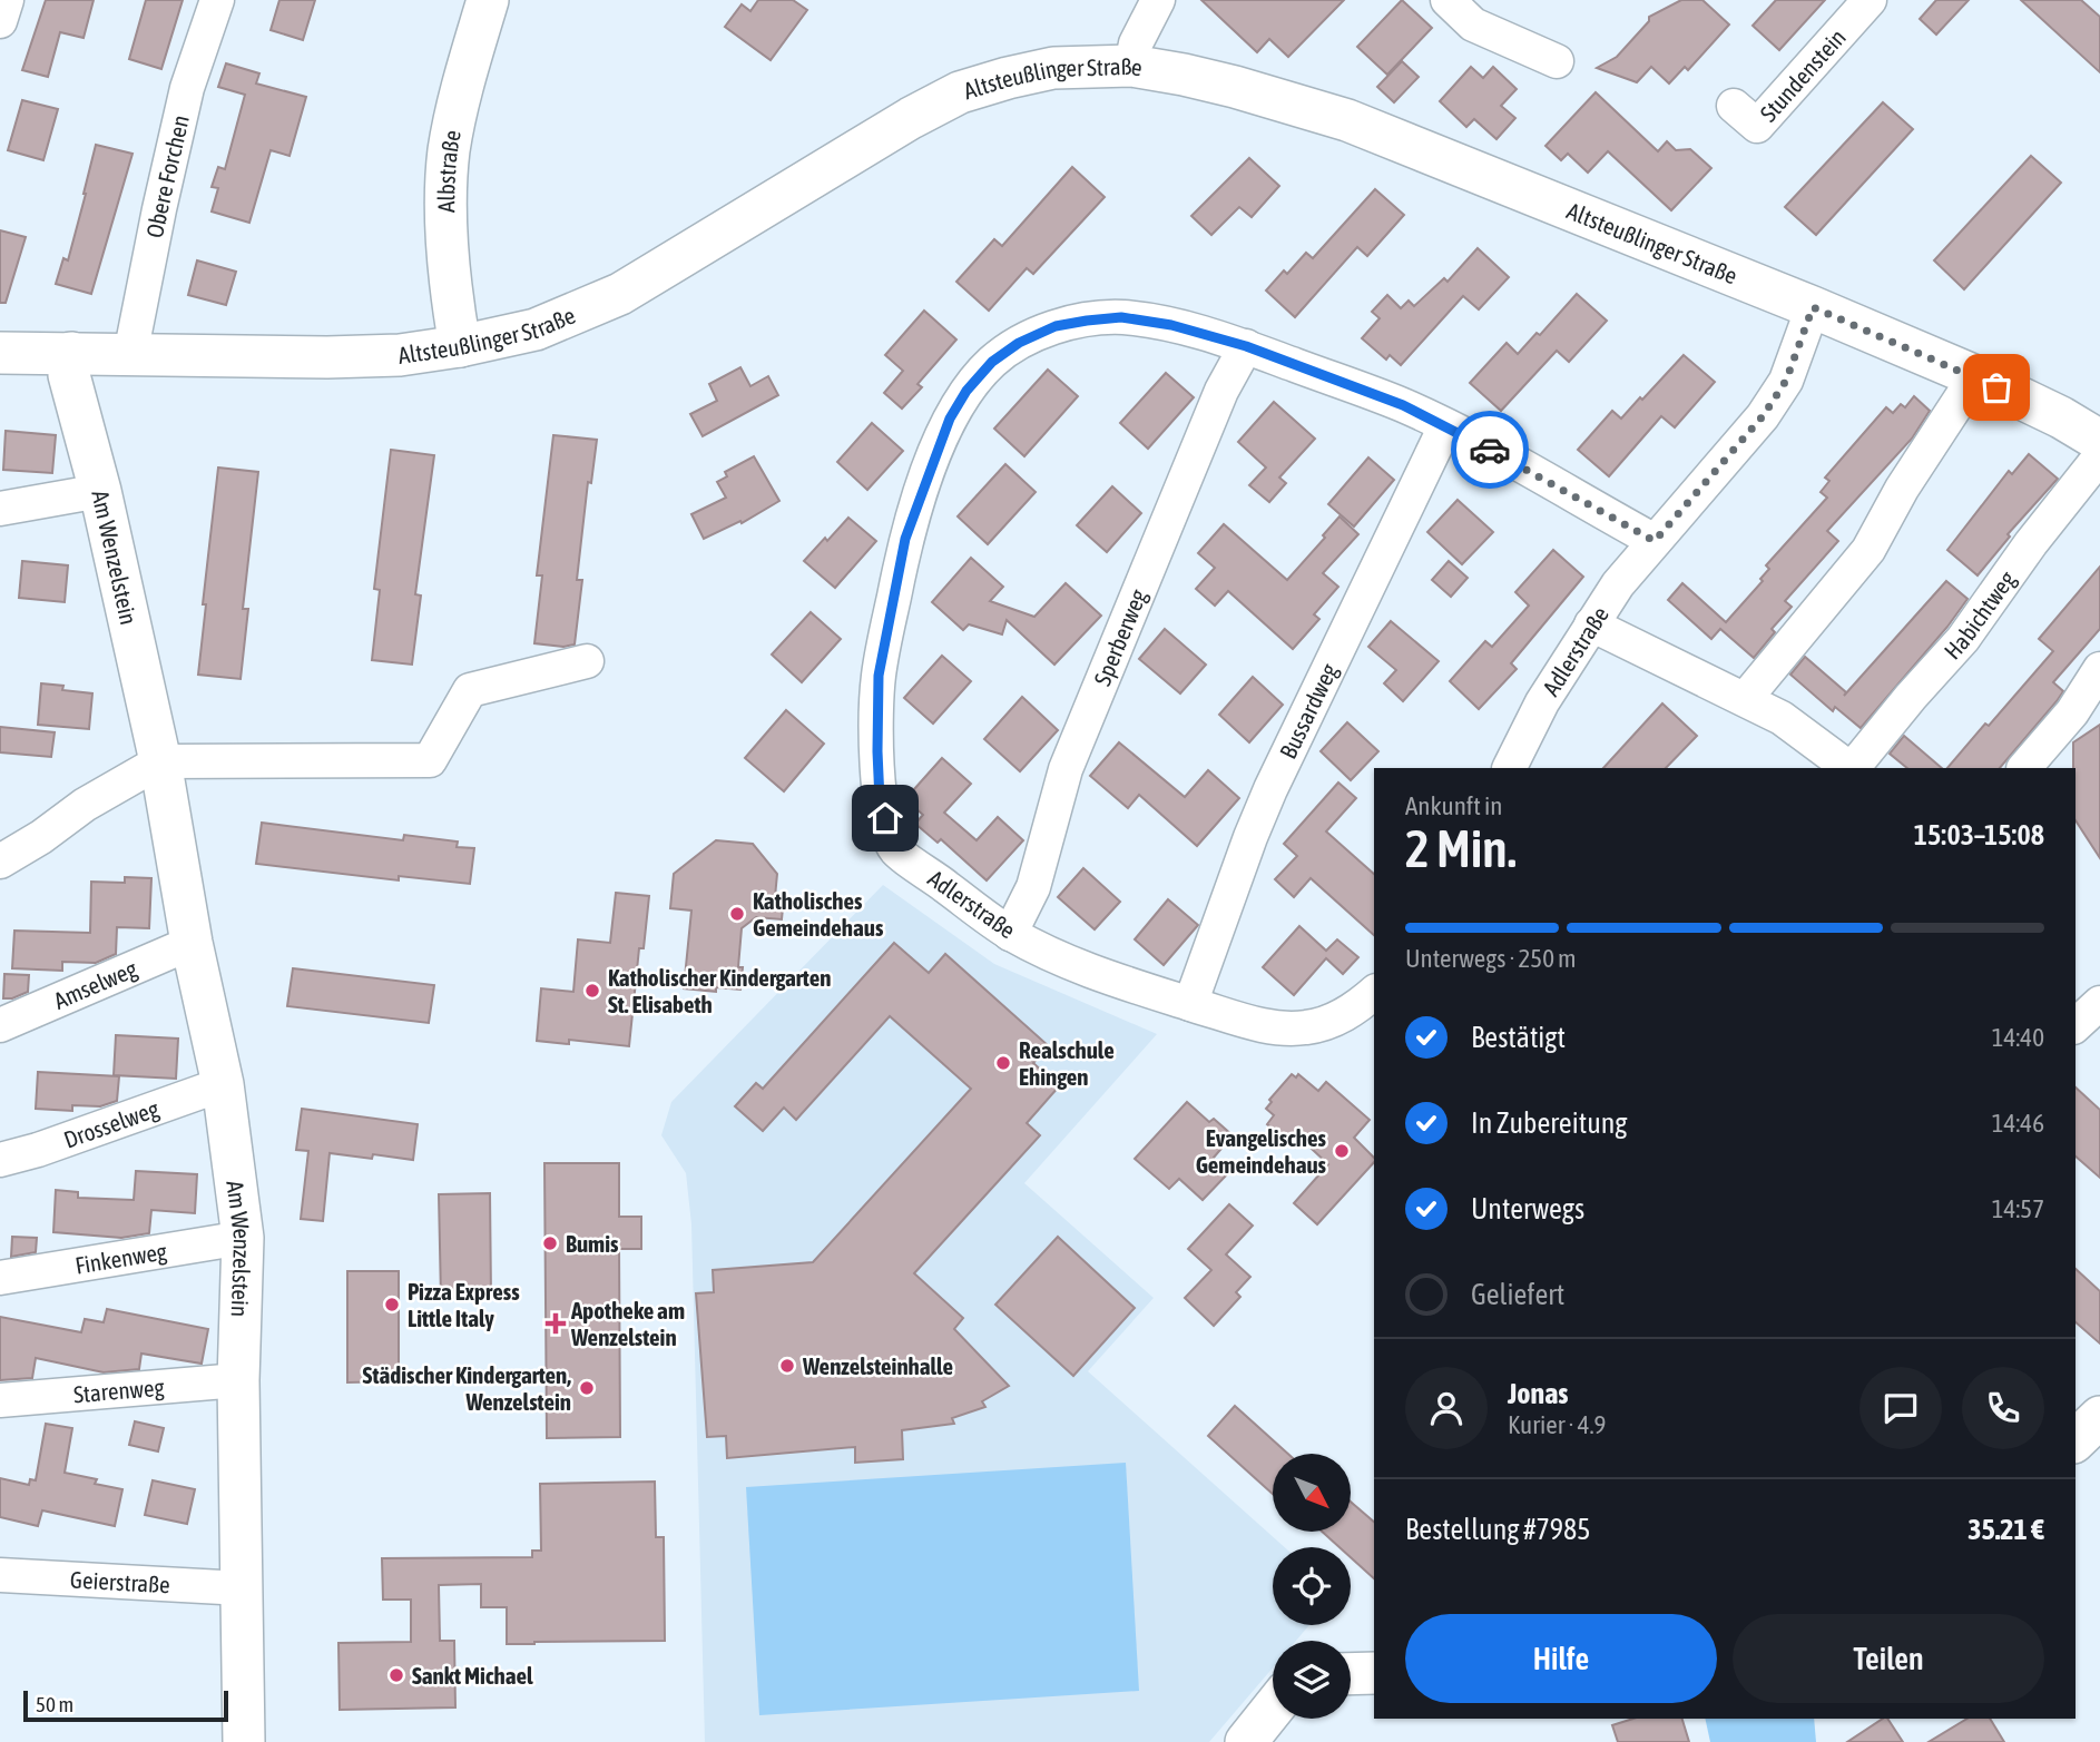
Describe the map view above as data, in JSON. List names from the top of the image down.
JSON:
{
  "streets": {
    "street": [
      "Stundenstein",
      "Altsteußlinger Straße",
      "Albstraße",
      "Obere Forchen",
      "Am Wenzelstein",
      "Habichtweg",
      "Sperberweg",
      "Adlerstraße",
      "Bussardweg",
      "Amselweg",
      "Drosselweg",
      "Finkenweg",
      "Starenweg",
      "Geierstraße"
    ]
  },
  "crossings": [
    ["Altsteußlinger Straße", "Albstraße"],
    ["Altsteußlinger Straße", "Obere Forchen"],
    ["Altsteußlinger Straße", "Am Wenzelstein"],
    ["Altsteußlinger Straße", "Adlerstraße"],
    ["Am Wenzelstein", "Amselweg"],
    ["Am Wenzelstein", "Drosselweg"],
    ["Am Wenzelstein", "Finkenweg"],
    ["Am Wenzelstein", "Starenweg"],
    ["Am Wenzelstein", "Geierstraße"],
    ["Habichtweg", "Adlerstraße"],
    ["Sperberweg", "Adlerstraße"],
    ["Adlerstraße", "Bussardweg"]
  ],
  "places": {
    "other": [
      "Katholisches Gemeindehaus",
      "Katholischer Kindergarten St. Elisabeth",
      "Realschule Ehingen",
      "Evangelisches Gemeindehaus",
      "Bumis",
      "Pizza Express Little Italy",
      "Wenzelsteinhalle",
      "Städischer Kindergarten, Wenzelstein",
      "Sankt Michael"
    ],
    "health": ["Apotheke am Wenzelstein"]
  },
  "scale_bar": "50 m",
  "north": "bottom right",
  "page": {
    "heading": ["2 Min.", "Ankunft in", "15:03–15:08"],
    "panel": [
      "Jonas",
      "Kurier · 4.9",
      "Bestellung #7985",
      "35.21 €"
    ],
    "bar": "Unterwegs · 250 m",
    "list": [
      ["Bestätigt", "14:40"],
      ["In Zubereitung", "14:46"],
      ["Unterwegs", "14:57"],
      "Geliefert"
    ],
    "buttons": ["Hilfe", "Teilen"],
    "scale": "50 m"
  }
}
